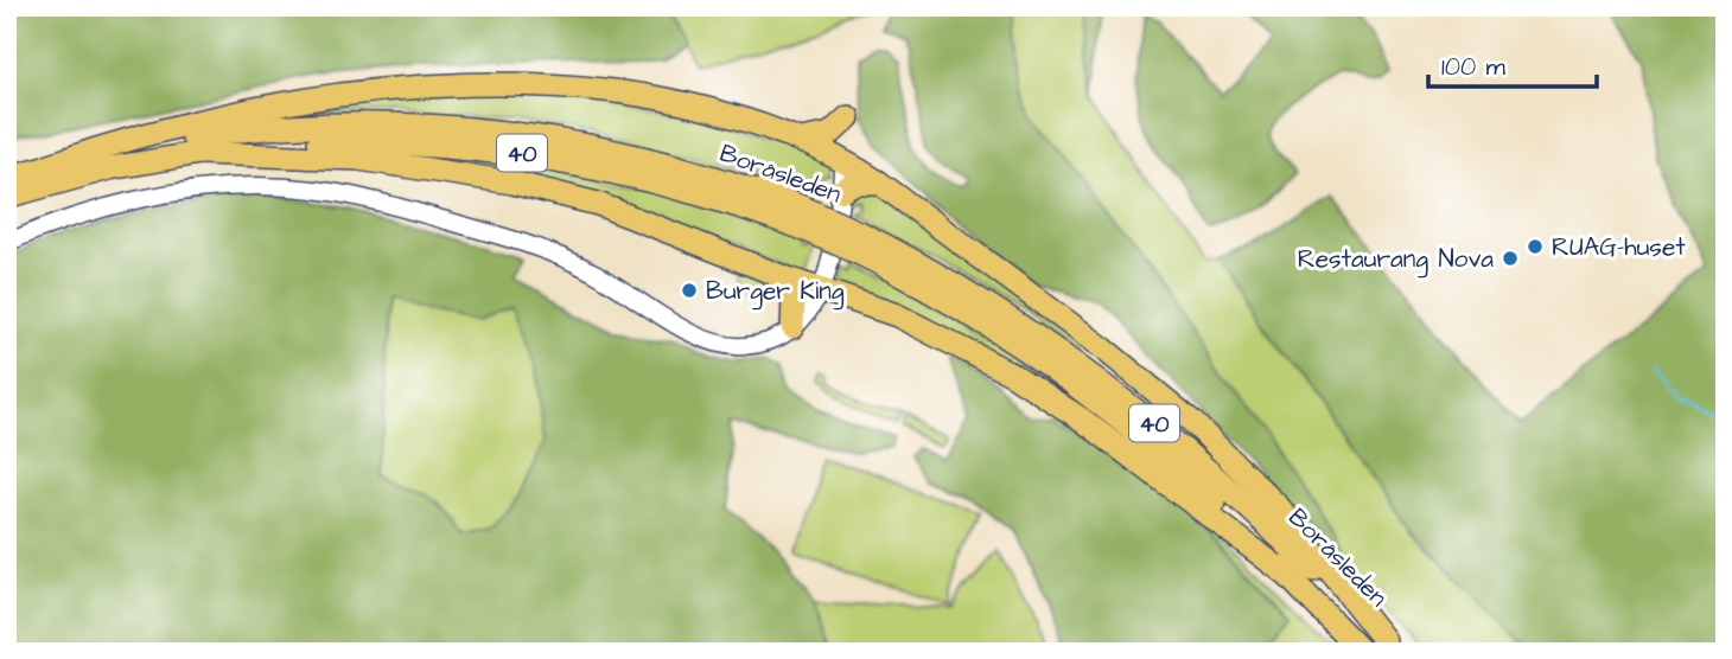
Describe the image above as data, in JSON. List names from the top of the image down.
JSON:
{
  "streets": {
    "highway": ["40", "Boråsleden"]
  },
  "places": ["RUAG-huset", "Restaurang Nova", "Burger King"],
  "scale_bar": "100 m"
}
